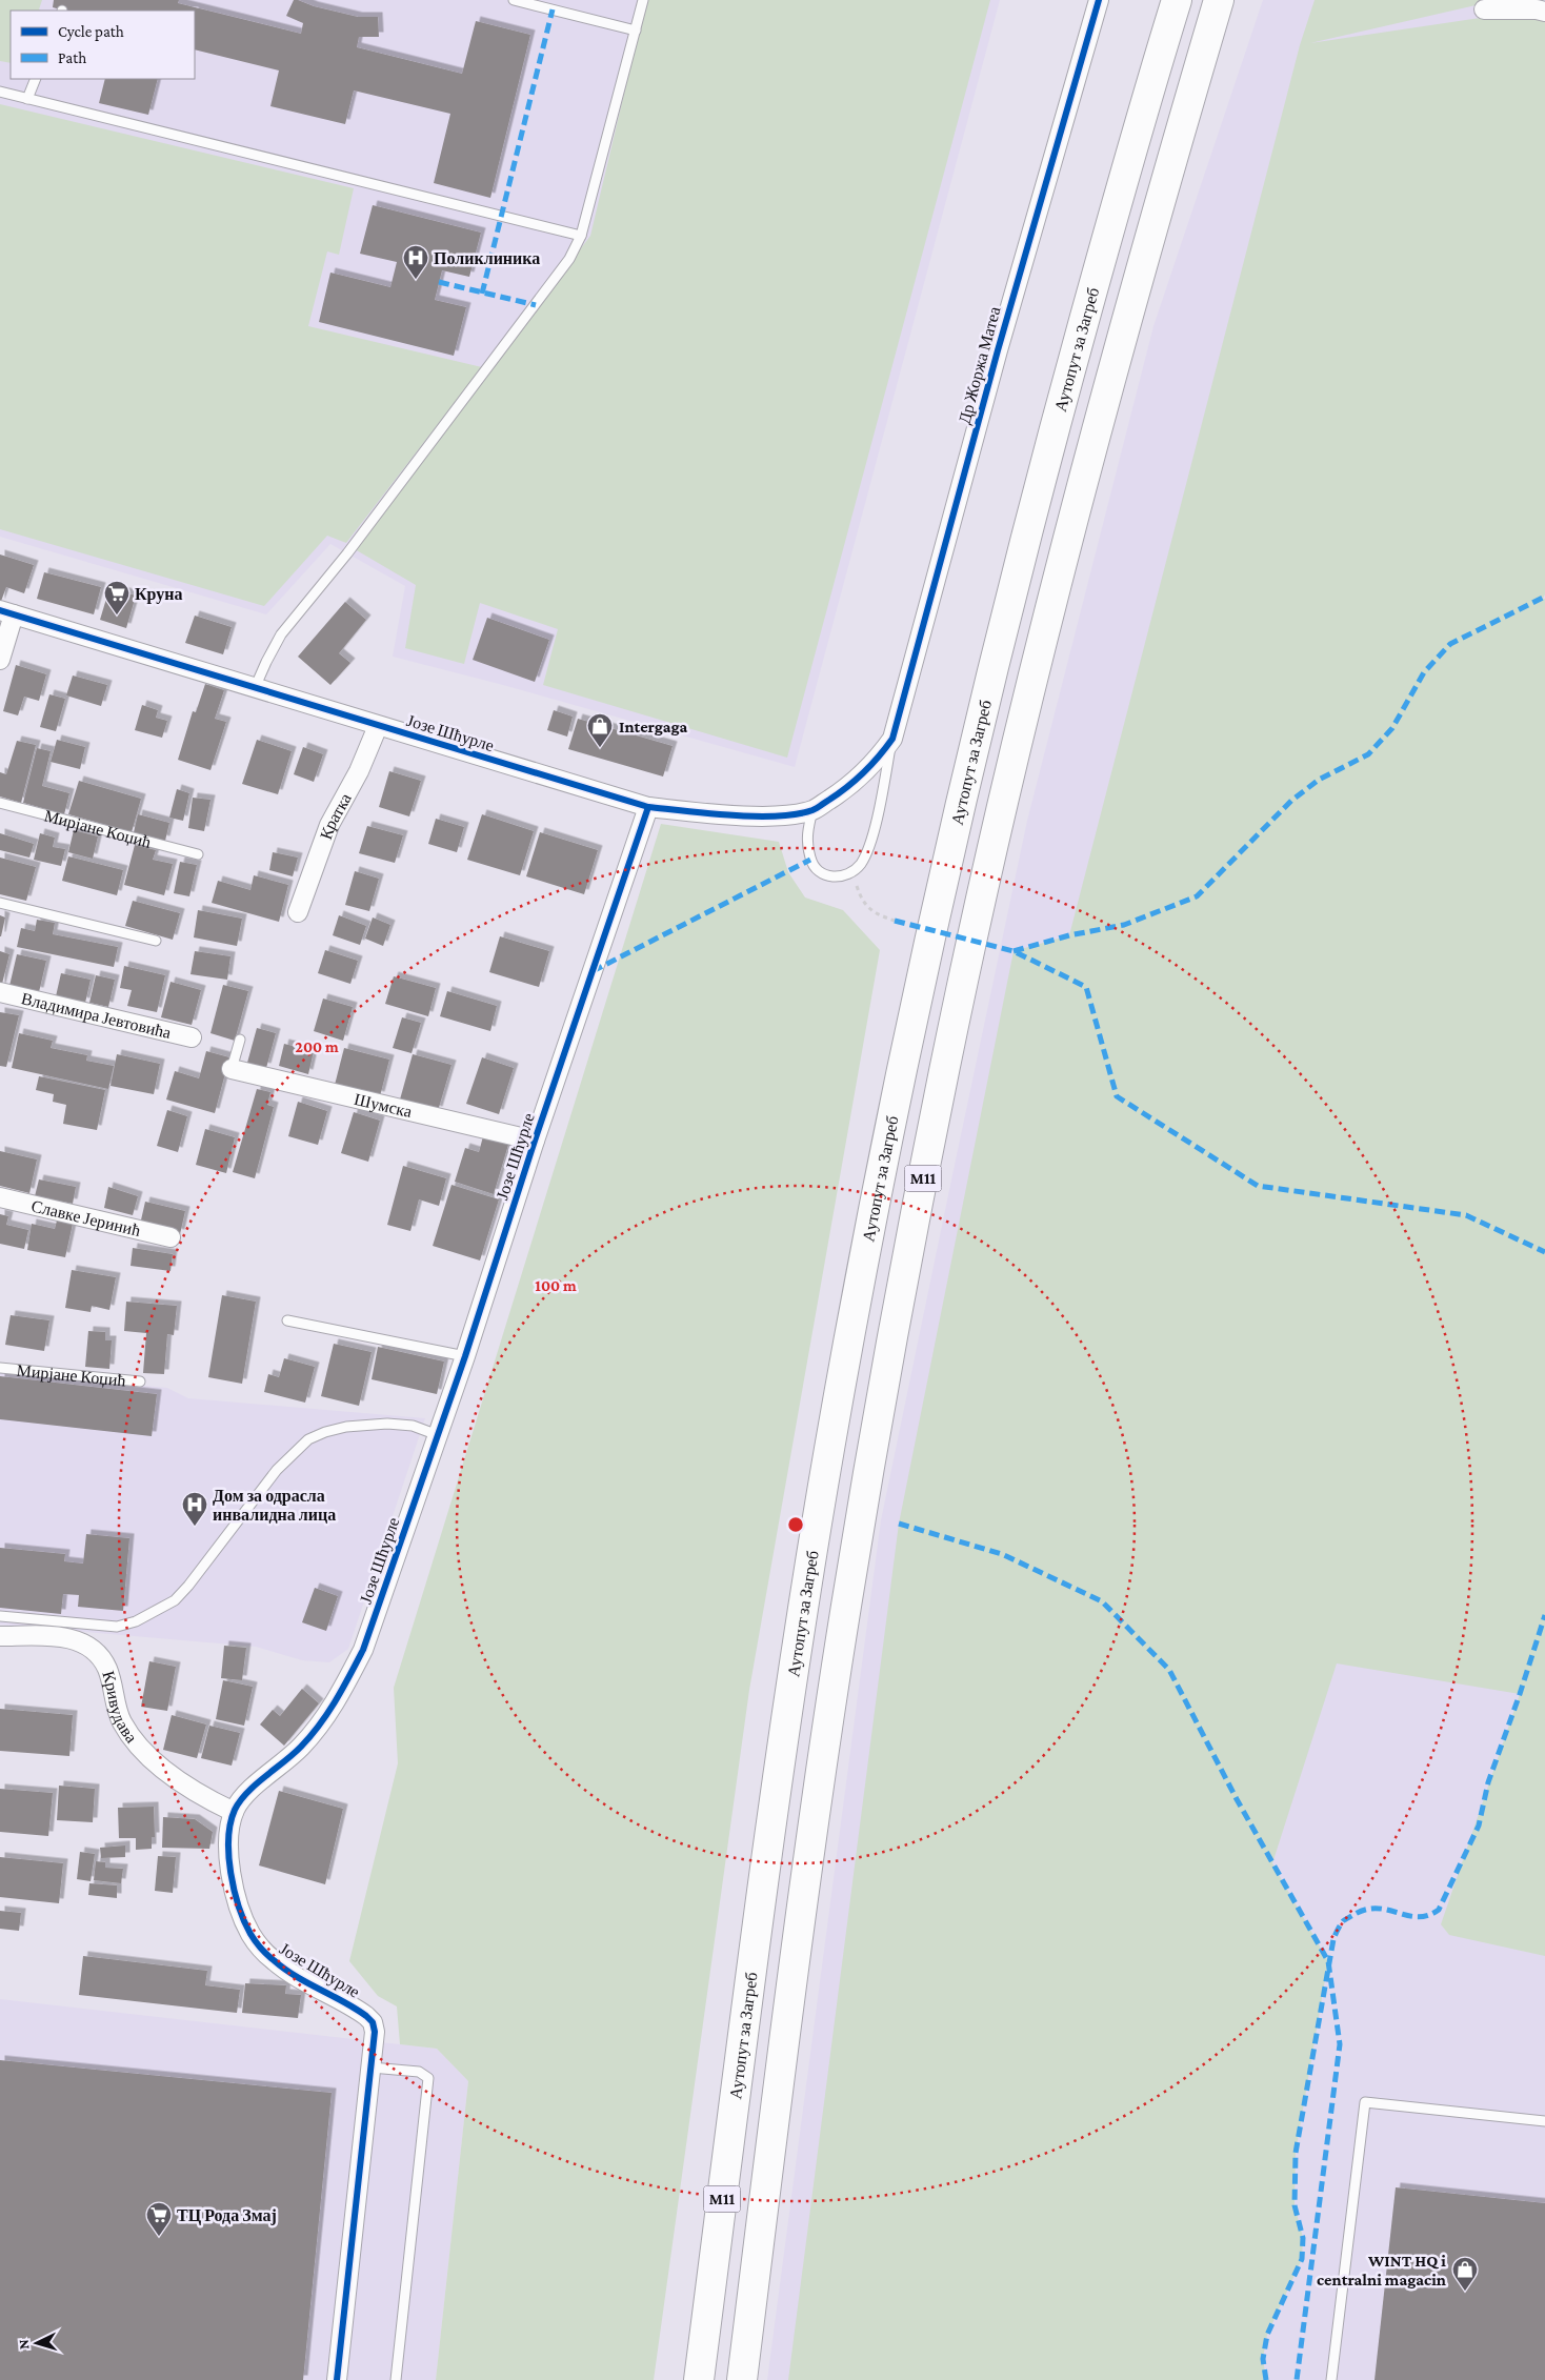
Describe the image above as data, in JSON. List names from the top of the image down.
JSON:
{
  "streets": {
    "highway": ["Аутопут за Загреб", "M11"],
    "street": [
      "Др Жоржа Матеа",
      "Јозе Шћурле",
      "Кратка",
      "Владимира Јевтовића",
      "Шумска",
      "Славке Јеринић",
      "Кривудава"
    ],
    "lane": ["Мирјане Коџић"]
  },
  "crossings": [
    ["Јозе Шћурле", "Кратка"],
    ["Јозе Шћурле", "Шумска"],
    ["Јозе Шћурле", "Кривудава"]
  ],
  "places": {
    "hospital": ["Поликлиника", "Дом за одрасла инвалидна лица"],
    "supermarket": ["Круна", "ТЦ Рода Змај"],
    "shop": ["Intergaga", "WINT HQ i centralni magacin"]
  },
  "legend": ["Cycle path", "Path"],
  "north": "left",
  "rings": ["200 m", "100 m"]
}
